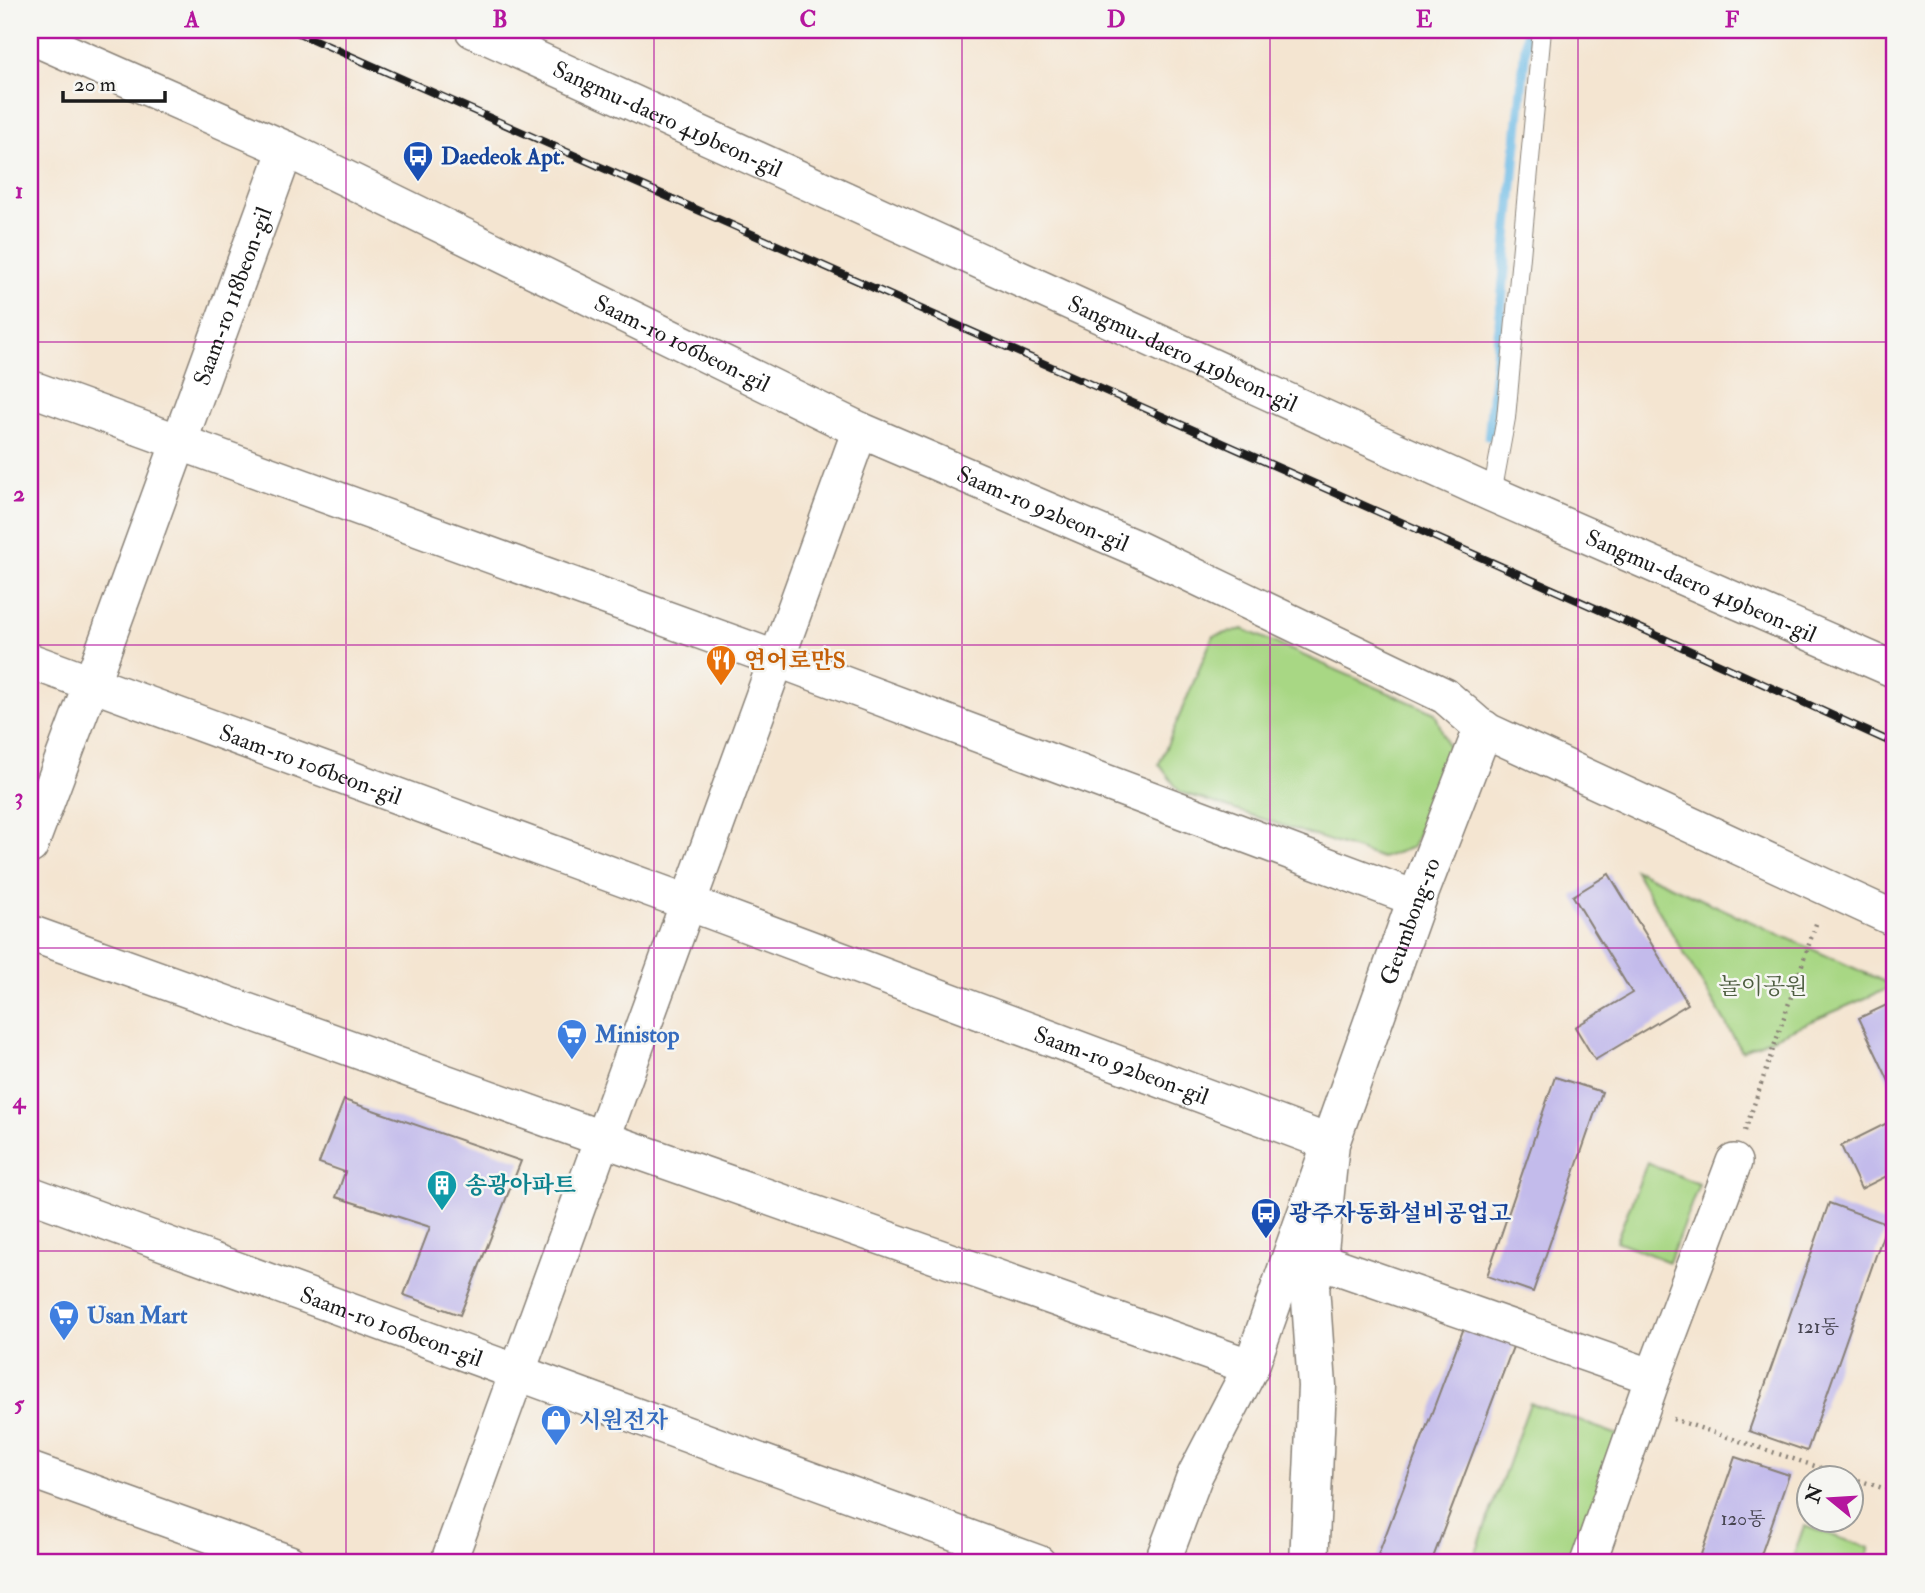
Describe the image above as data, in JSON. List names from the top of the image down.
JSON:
{
  "streets": {
    "street": [
      "Sangmu-daero 419beon-gil",
      "Saam-ro 118beon-gil",
      "Saam-ro 106beon-gil",
      "Saam-ro 92beon-gil",
      "Geumbong-ro"
    ]
  },
  "crossings": [
    ["Saam-ro 118beon-gil", "Saam-ro 106beon-gil"],
    ["Saam-ro 106beon-gil", "Saam-ro 92beon-gil"],
    ["Saam-ro 92beon-gil", "Geumbong-ro"]
  ],
  "parks": ["놀이공원"],
  "places": {
    "bus stop": ["Daedeok Apt.", "광주자동화설비공업고"],
    "restaurant": ["연어로만S"],
    "supermarket": ["Ministop", "Usan Mart"],
    "building": ["송광아파트"],
    "shop": ["시원전자"]
  },
  "house_numbers": ["121동", "120동"],
  "scale_bar": "20 m",
  "north": "left",
  "grid": {
    "columns": [
      "A",
      "B",
      "C",
      "D",
      "E",
      "F"
    ],
    "rows": [
      "1",
      "2",
      "3",
      "4",
      "5"
    ]
  }
}
